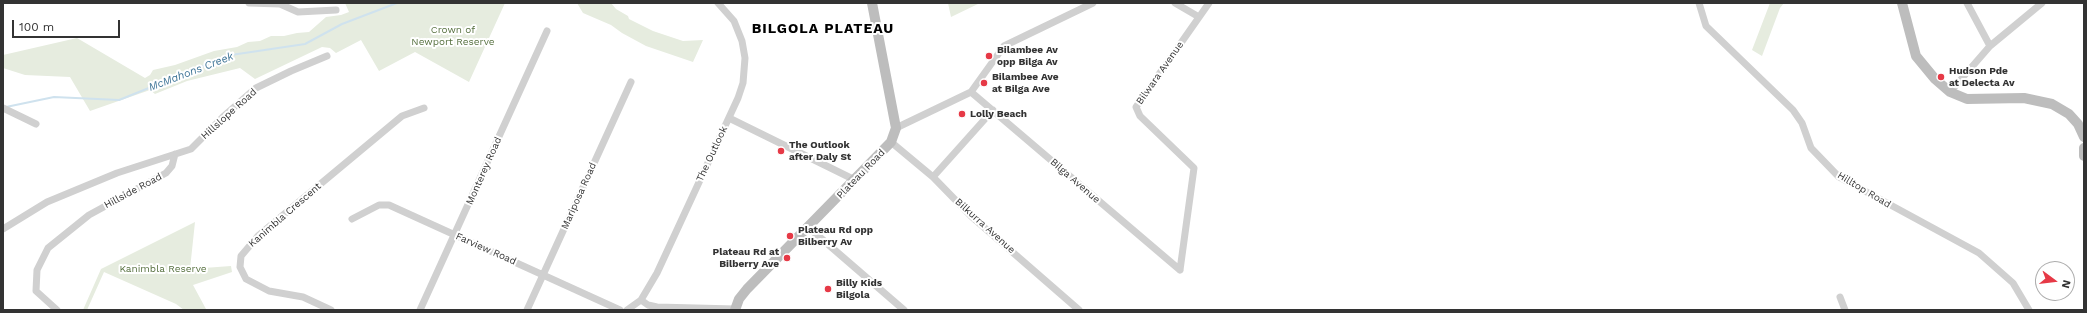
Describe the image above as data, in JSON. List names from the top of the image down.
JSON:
{
  "streets": {
    "street": [
      "Bilwara Avenue",
      "Hillslope Road",
      "The Outlook",
      "Monterey Road",
      "Plateau Road",
      "Bilga Avenue",
      "Hilltop Road",
      "Hillside Road",
      "Mariposa Road",
      "Kanimbla Crescent",
      "Bilkurra Avenue",
      "Farview Road"
    ]
  },
  "crossings": [
    ["Bilwara Avenue", "Bilga Avenue"],
    ["Hillslope Road", "Hillside Road"],
    ["The Outlook", "Plateau Road"],
    ["Monterey Road", "Farview Road"],
    ["Plateau Road", "Bilkurra Avenue"],
    ["Mariposa Road", "Farview Road"]
  ],
  "districts": ["BILGOLA PLATEAU"],
  "water": ["McMahons Creek"],
  "parks": ["Crown of Newport Reserve", "Kanimbla Reserve"],
  "places": [
    "Bilambee Av opp Bilga Av",
    "Hudson Pde at Delecta Av",
    "Bilambee Ave at Bilga Ave",
    "Lolly Beach",
    "The Outlook after Daly St",
    "Plateau Rd opp Bilberry Av",
    "Plateau Rd at Bilberry Ave",
    "Billy Kids Bilgola"
  ],
  "scale_bar": "100 m",
  "north": "right"
}
